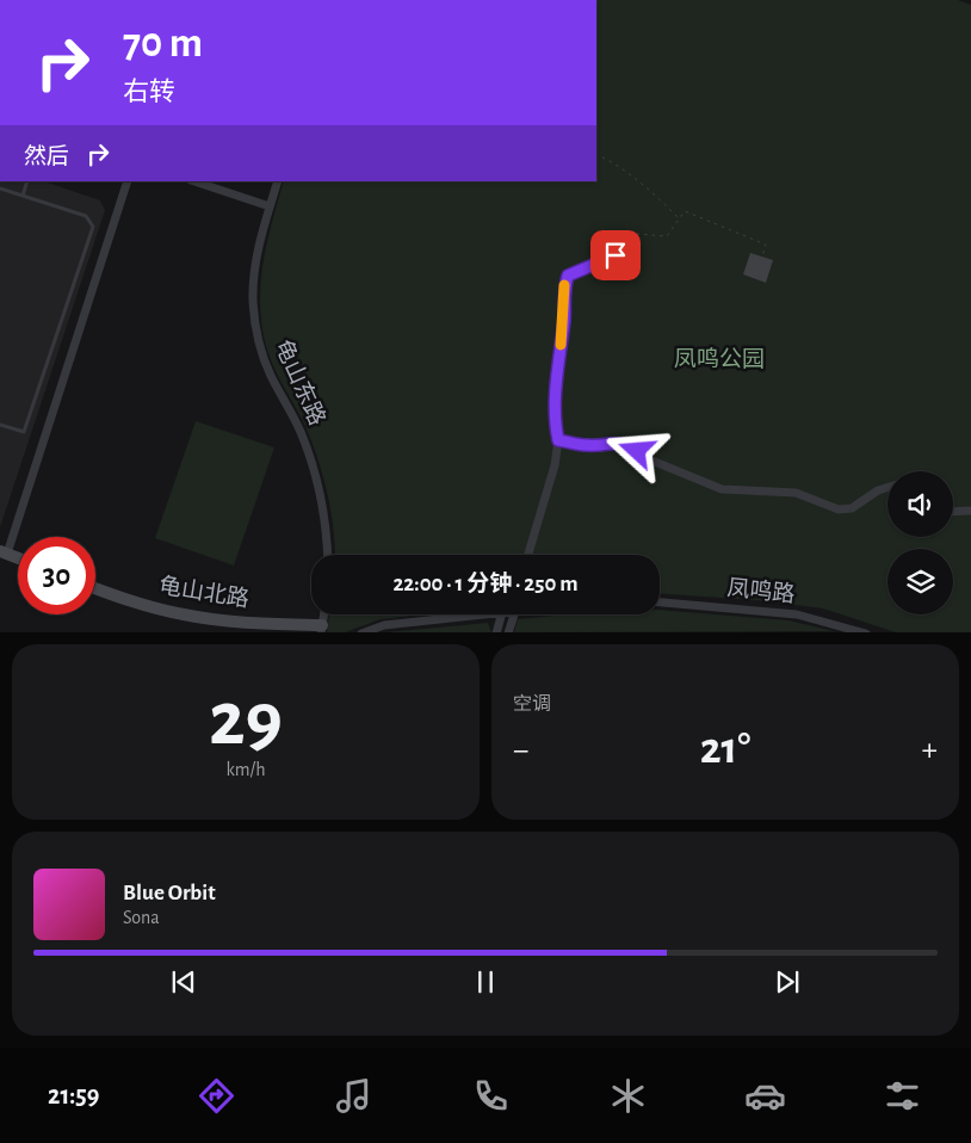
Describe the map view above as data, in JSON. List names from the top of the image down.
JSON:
{
  "streets": {
    "street": ["龟山东路", "凤鸣路", "龟山北路"]
  },
  "parks": ["凤鸣公园"],
  "page": {
    "turn": ["70 m", "右转"],
    "then": "然后",
    "limit": "30",
    "trip": "22:00 · 1 分钟 · 250 m",
    "tile": [
      ["29", "km/h"],
      "空调"
    ],
    "heat": ["−", "21°", "+"],
    "song": ["Blue Orbit", "Sona"],
    "tabs": "21:59"
  }
}
